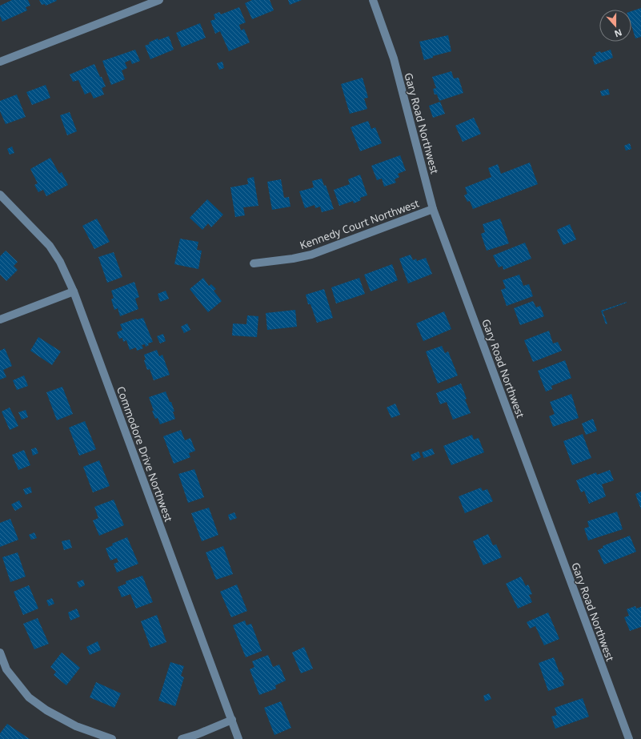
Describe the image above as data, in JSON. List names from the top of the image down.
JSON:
{
  "streets": {
    "street": ["Gary Road Northwest", "Kennedy Court Northwest", "Commodore Drive Northwest"]
  },
  "crossings": [
    ["Gary Road Northwest", "Kennedy Court Northwest"]
  ],
  "north": "bottom"
}
